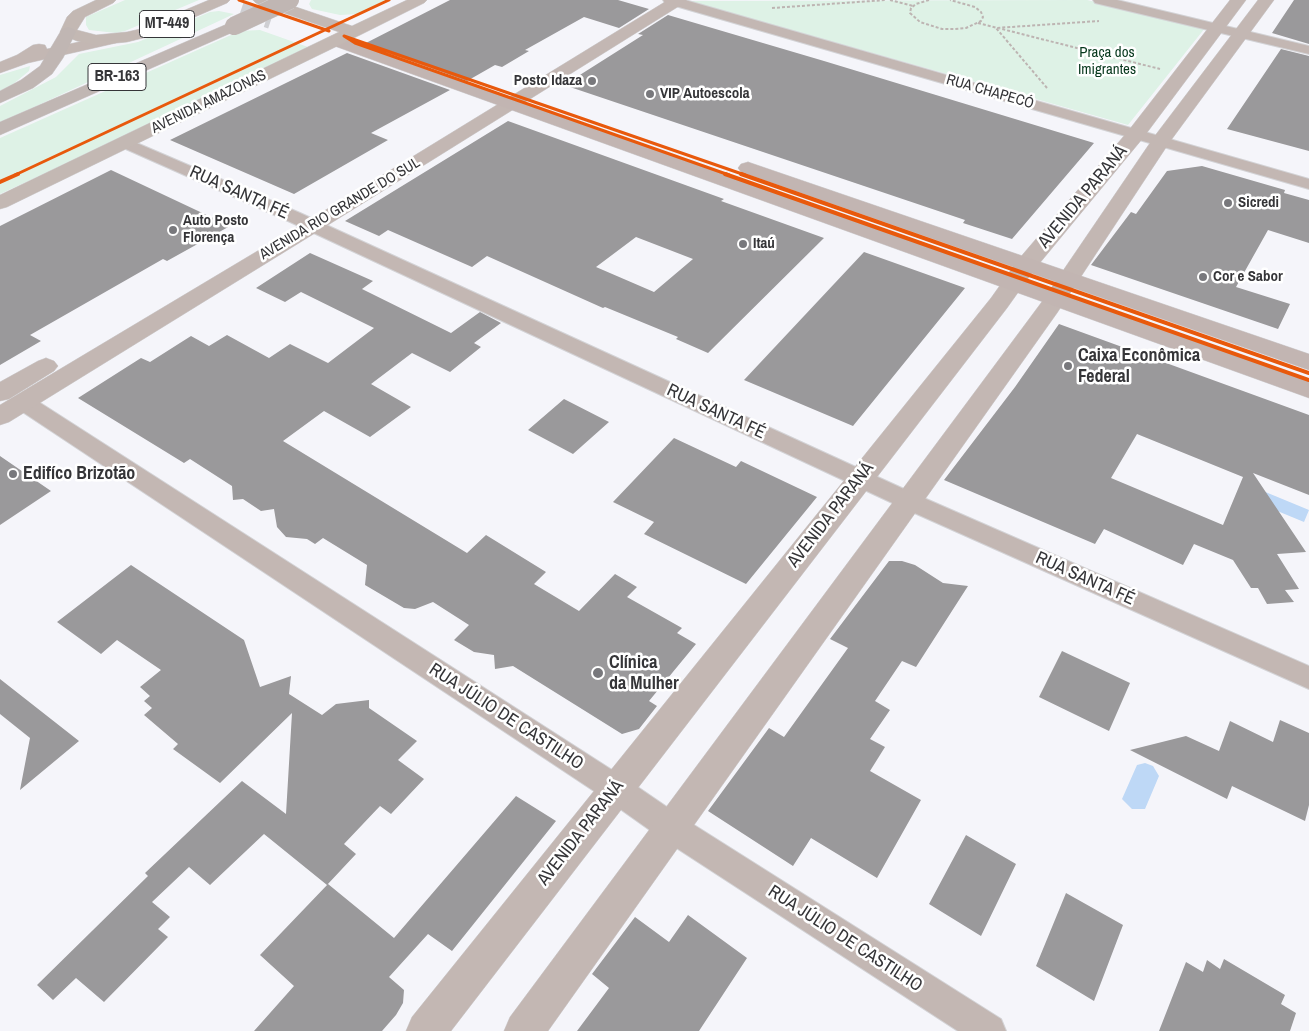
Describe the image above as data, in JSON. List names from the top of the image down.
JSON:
{
  "streets": {
    "highway": ["BR-163"],
    "main road": ["MT-449", "AVENIDA AMAZONAS"],
    "street": [
      "RUA CHAPECÓ",
      "RUA SANTA FÉ",
      "AVENIDA PARANÁ",
      "AVENIDA RIO GRANDE DO SUL",
      "RUA JÚLIO DE CASTILHO"
    ]
  },
  "crossings": [
    ["RUA CHAPECÓ", "AVENIDA PARANÁ"],
    ["RUA CHAPECÓ", "AVENIDA RIO GRANDE DO SUL"],
    ["AVENIDA AMAZONAS", "RUA SANTA FÉ"],
    ["RUA SANTA FÉ", "AVENIDA PARANÁ"],
    ["RUA SANTA FÉ", "AVENIDA RIO GRANDE DO SUL"],
    ["AVENIDA PARANÁ", "RUA JÚLIO DE CASTILHO"],
    ["AVENIDA RIO GRANDE DO SUL", "RUA JÚLIO DE CASTILHO"]
  ],
  "parks": ["Praça dos Imigrantes"],
  "places": [
    "Posto Idaza",
    "VIP Autoescola",
    "Sicredi",
    "Auto Posto Florença",
    "Itaú",
    "Cor e Sabor",
    "Caixa Econômica Federal",
    "Edifíco Brizotão",
    "Clínica da Mulher"
  ]
}
